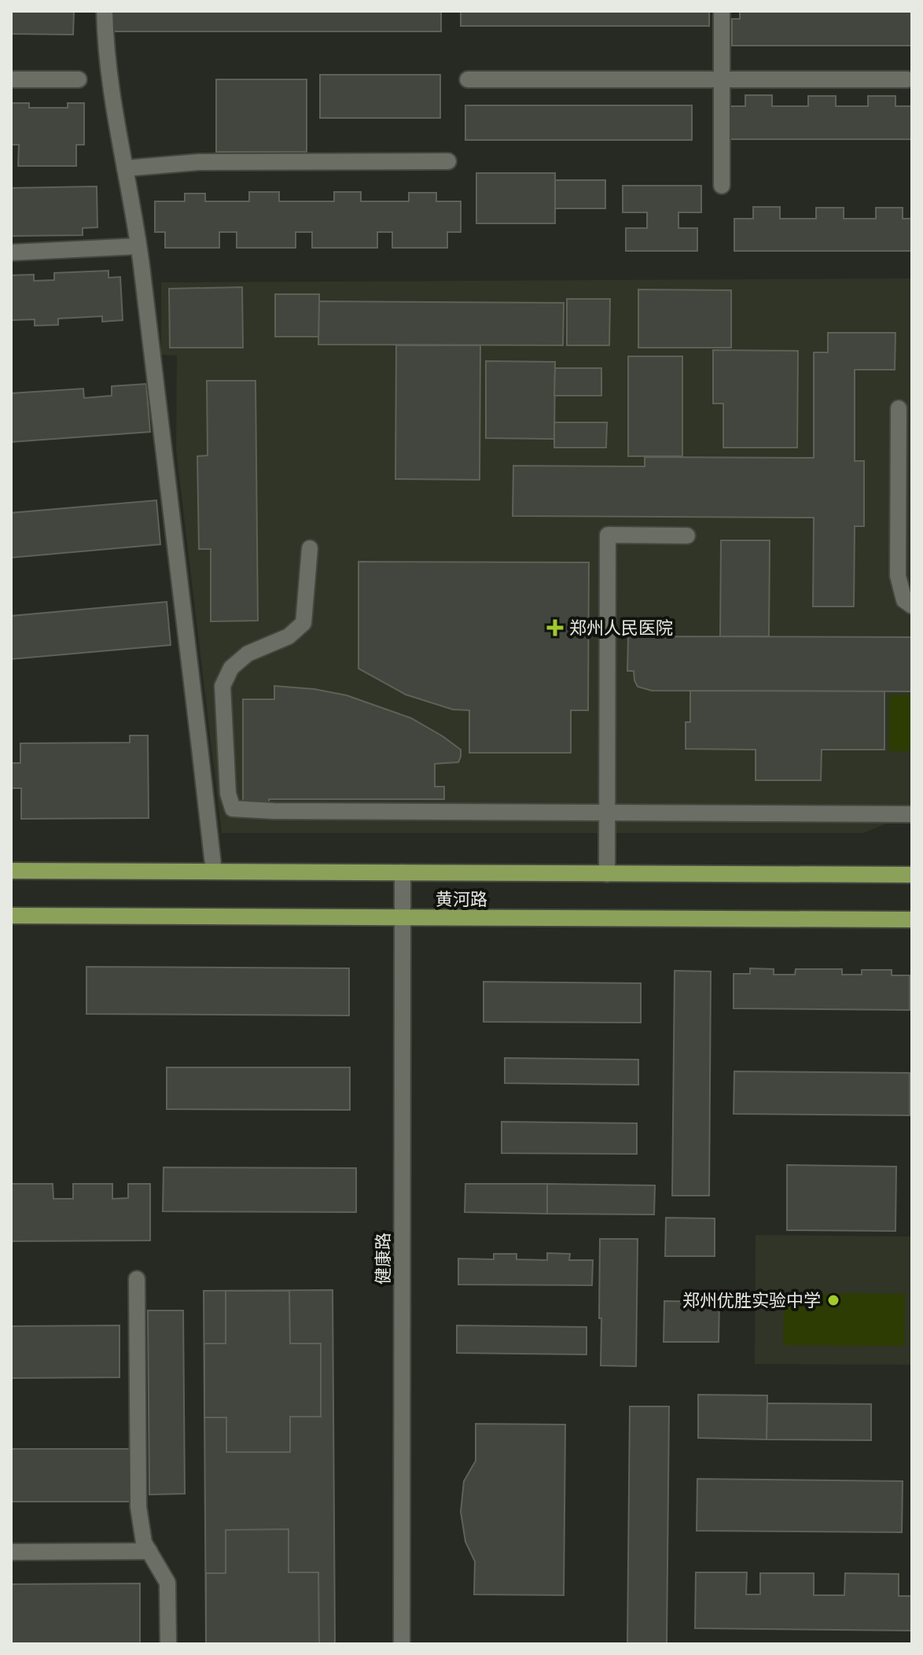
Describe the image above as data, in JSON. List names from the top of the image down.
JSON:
{
  "streets": {
    "main road": ["黄河路"],
    "street": ["健康路"]
  },
  "crossings": [
    ["黄河路", "健康路"]
  ],
  "places": {
    "health": ["郑州人民医院"],
    "other": ["郑州优胜实验中学"]
  }
}
